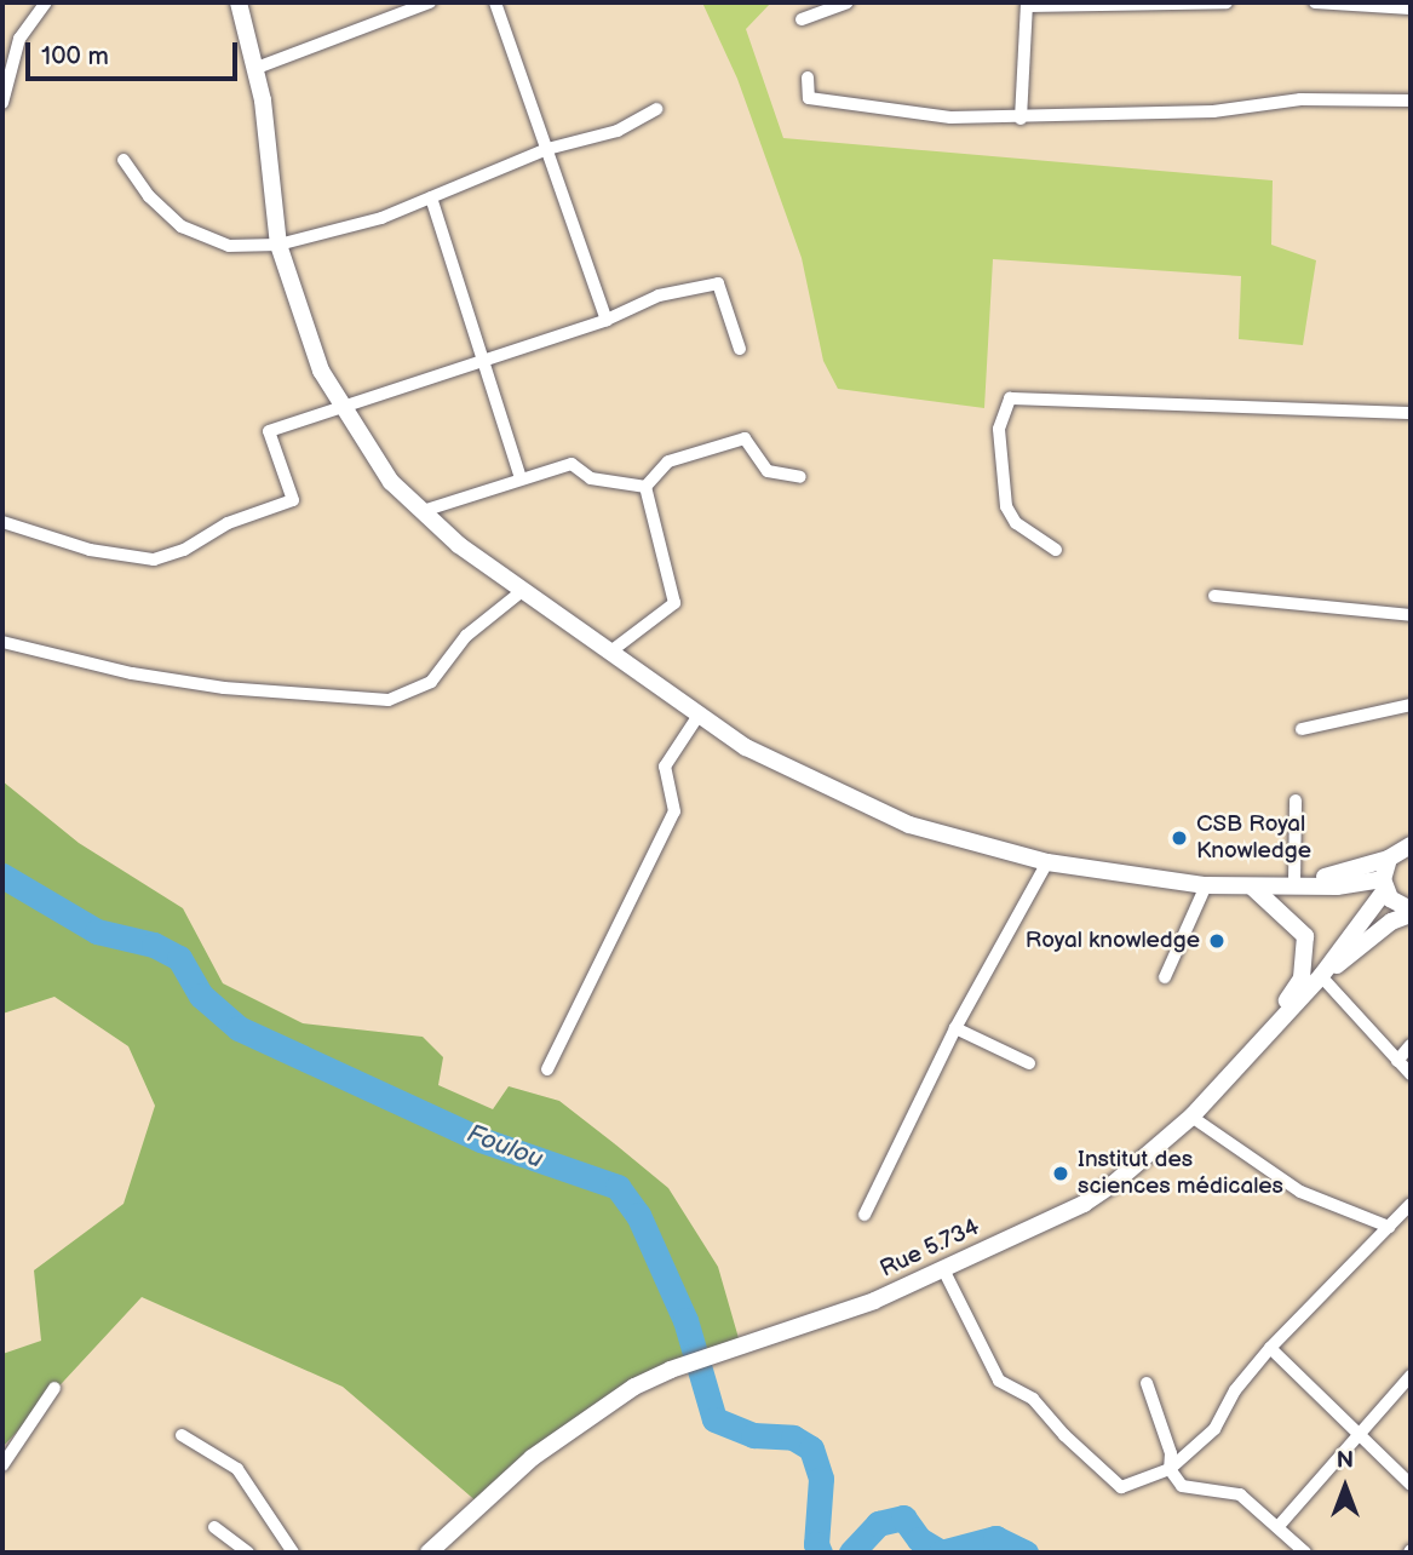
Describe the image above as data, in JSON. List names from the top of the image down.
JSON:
{
  "streets": {
    "street": ["Rue 5.734"]
  },
  "water": ["Foulou"],
  "places": ["CSB Royal Knowledge", "Royal knowledge", "Institut des sciences médicales"],
  "scale_bar": "100 m",
  "north": "top"
}
